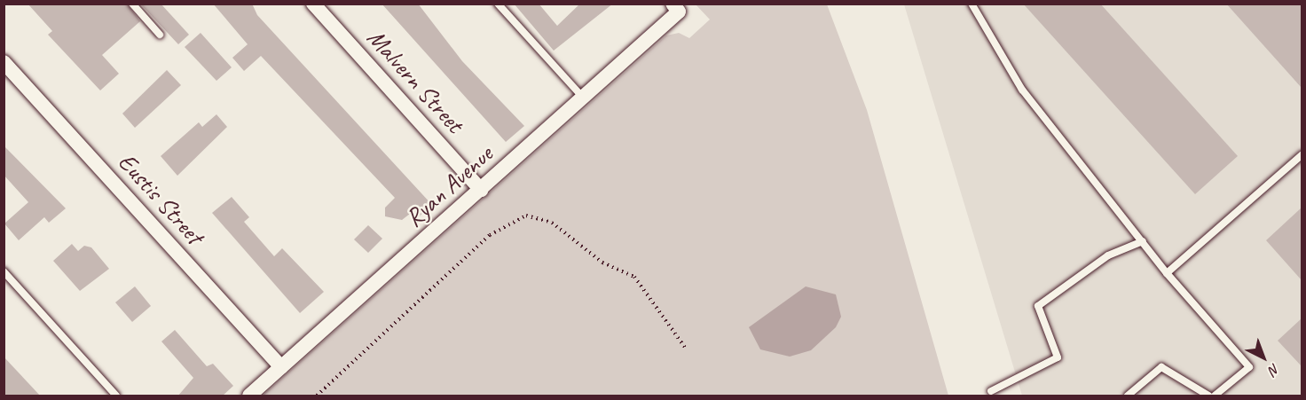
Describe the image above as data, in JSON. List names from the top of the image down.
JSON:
{
  "streets": {
    "street": ["Malvern Street", "Ryan Avenue", "Eustis Street"]
  },
  "crossings": [
    ["Malvern Street", "Ryan Avenue"],
    ["Ryan Avenue", "Eustis Street"]
  ],
  "north": "bottom right"
}
